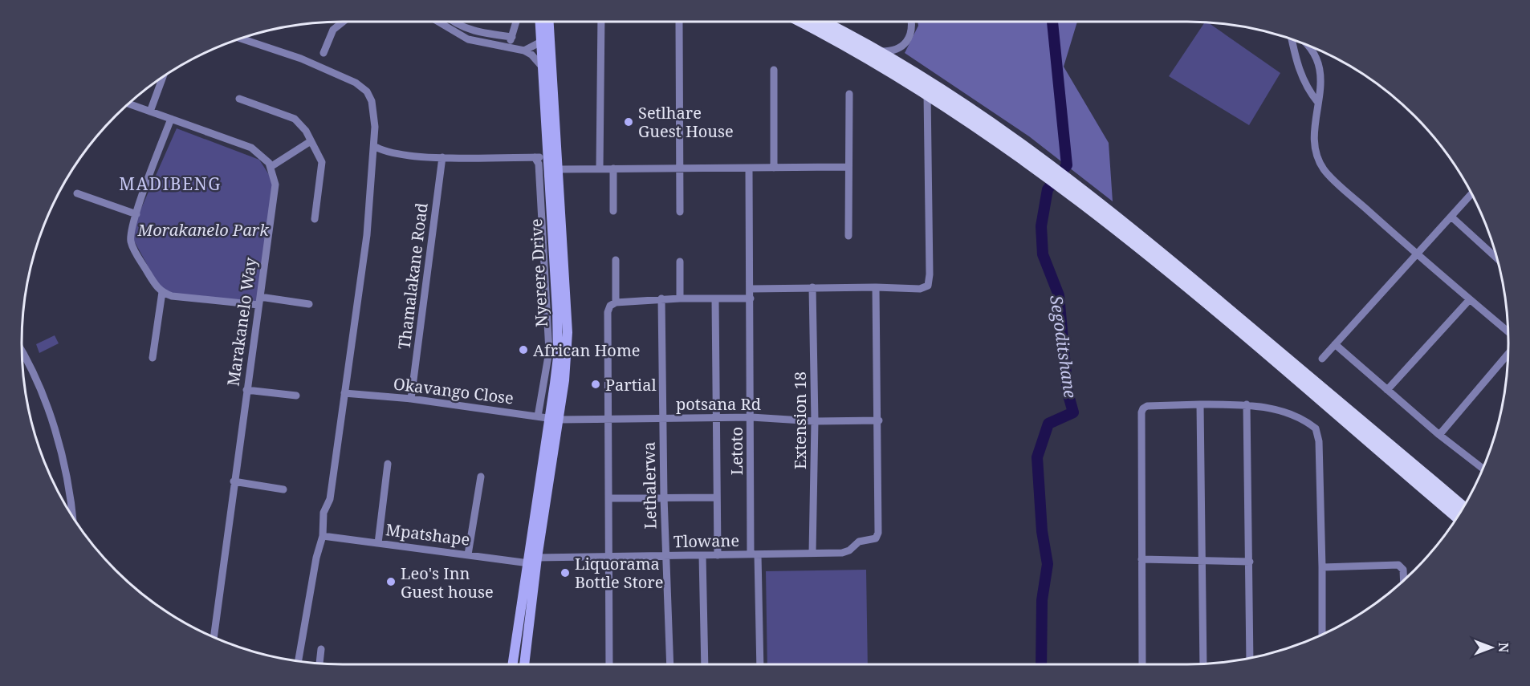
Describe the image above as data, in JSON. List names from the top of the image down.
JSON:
{
  "streets": {
    "main road": ["Nyerere Drive"],
    "street": [
      "Thamalakane Road",
      "Marakanelo Way",
      "Okavango Close",
      "potsana Rd",
      "Extension 18",
      "Letoto",
      "Lethalerwa",
      "Mpatshape",
      "Tlowane"
    ]
  },
  "crossings": [
    ["Nyerere Drive", "Okavango Close"],
    ["Nyerere Drive", "potsana Rd"],
    ["Nyerere Drive", "Mpatshape"],
    ["Nyerere Drive", "Tlowane"],
    ["Thamalakane Road", "Okavango Close"],
    ["Okavango Close", "potsana Rd"],
    ["potsana Rd", "Extension 18"],
    ["potsana Rd", "Letoto"],
    ["potsana Rd", "Lethalerwa"],
    ["potsana Rd", "Tlowane"],
    ["Extension 18", "Tlowane"],
    ["Letoto", "Tlowane"],
    ["Lethalerwa", "Tlowane"],
    ["Mpatshape", "Tlowane"]
  ],
  "districts": ["MADIBENG"],
  "water": ["Segoditshane"],
  "parks": ["Morakanelo Park"],
  "places": [
    "Setlhare Guest House",
    "African Home",
    "Partial",
    "Liquorama Bottle Store",
    "Leo's Inn Guest house"
  ],
  "north": "right"
}
